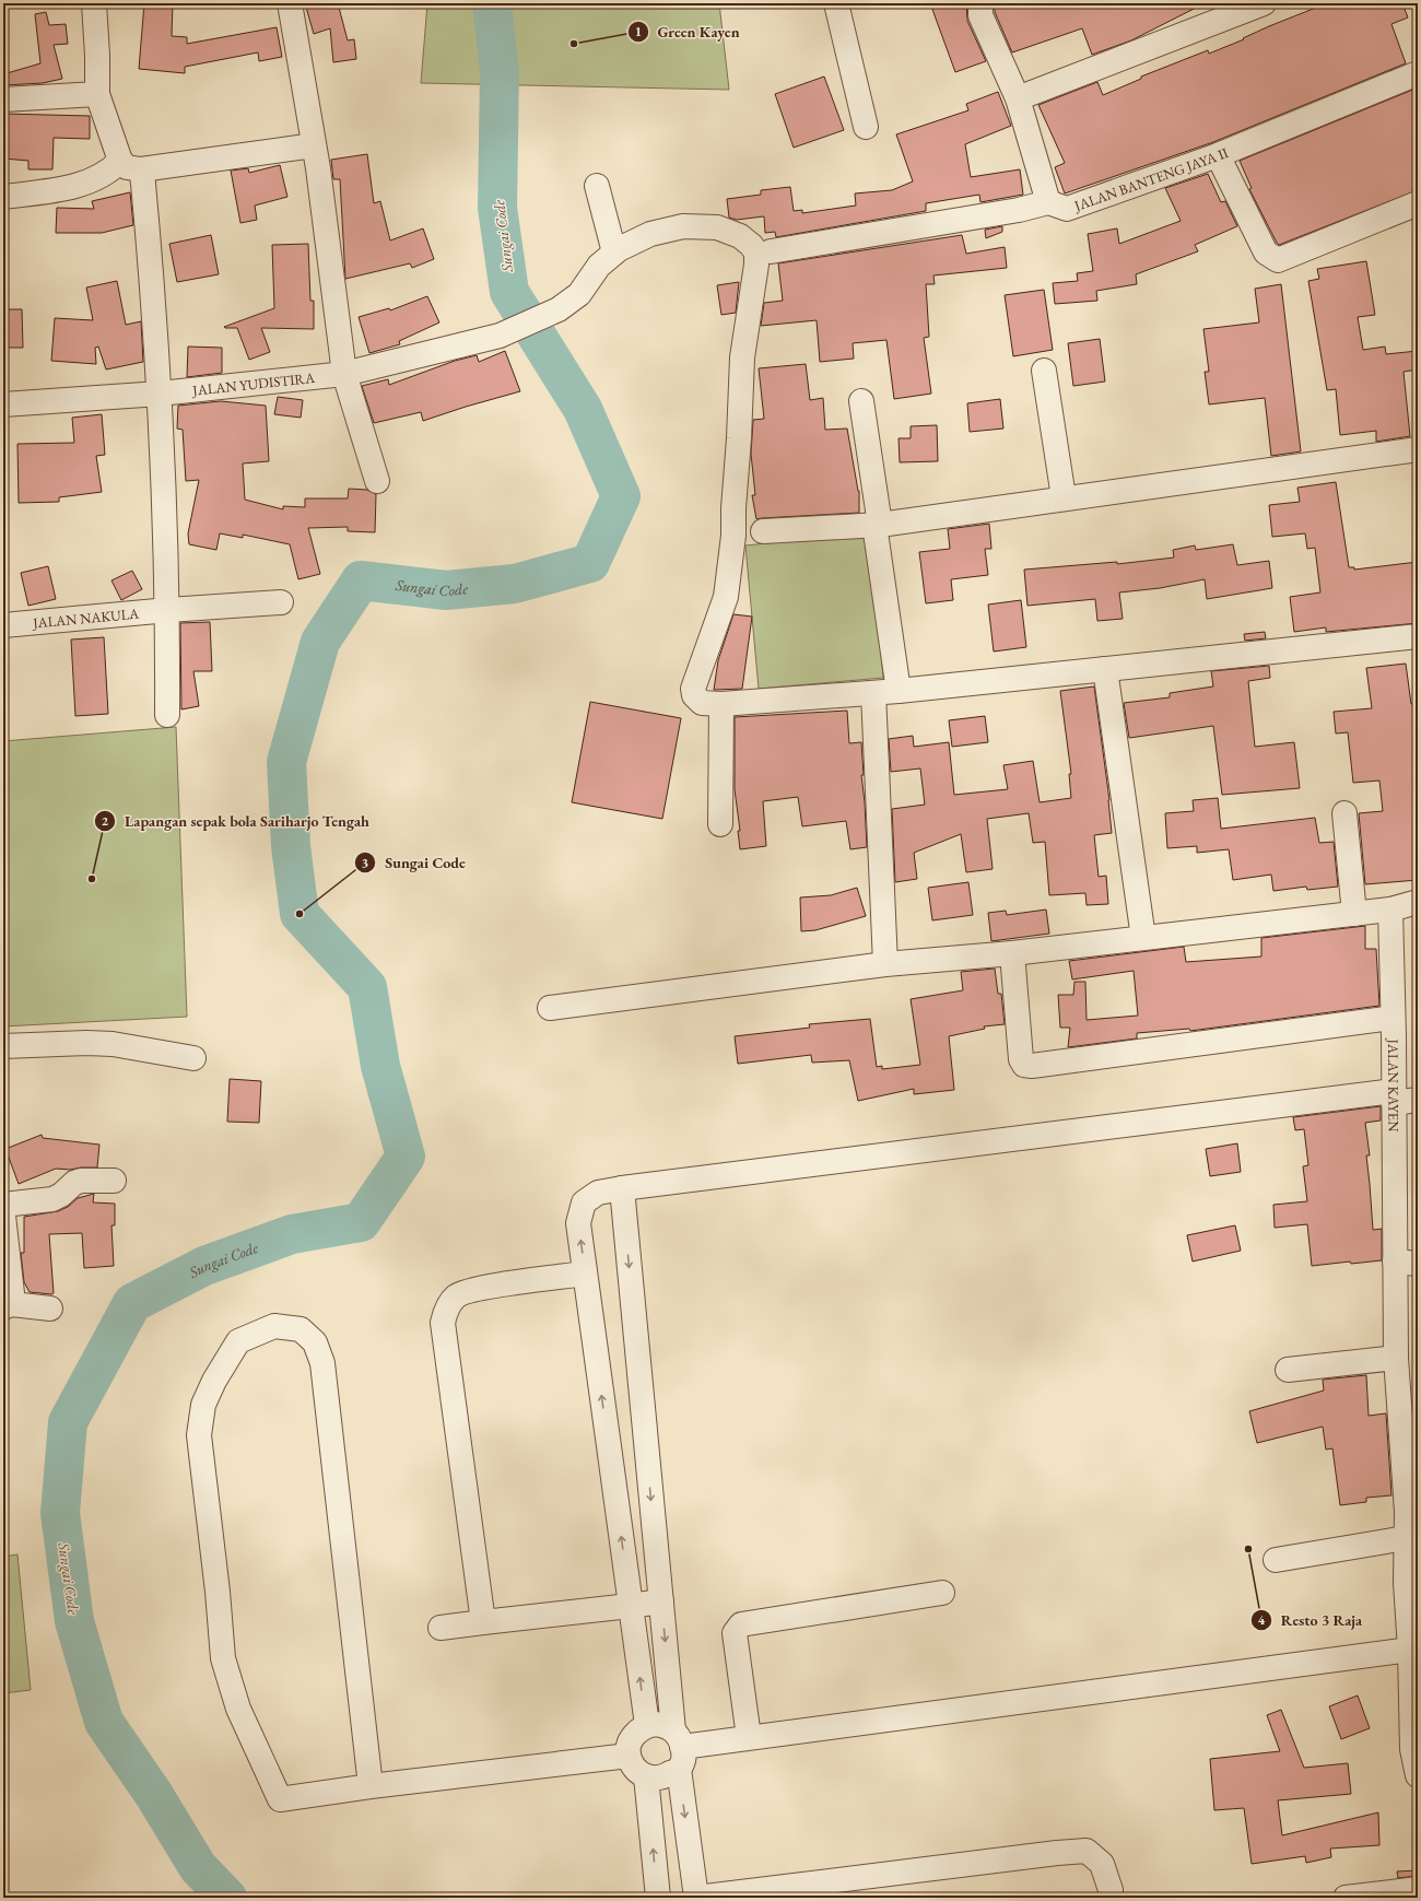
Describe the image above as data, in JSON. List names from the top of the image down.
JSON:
{
  "streets": {
    "street": [
      "JALAN BANTENG JAYA II",
      "JALAN YUDISTIRA",
      "JALAN NAKULA",
      "JALAN KAYEN"
    ]
  },
  "water": ["Sungai Code"],
  "places": [
    "Green Kayen",
    "Lapangan sepak bola Sariharjo Tengah",
    "Sungai Code",
    "Resto 3 Raja"
  ]
}
